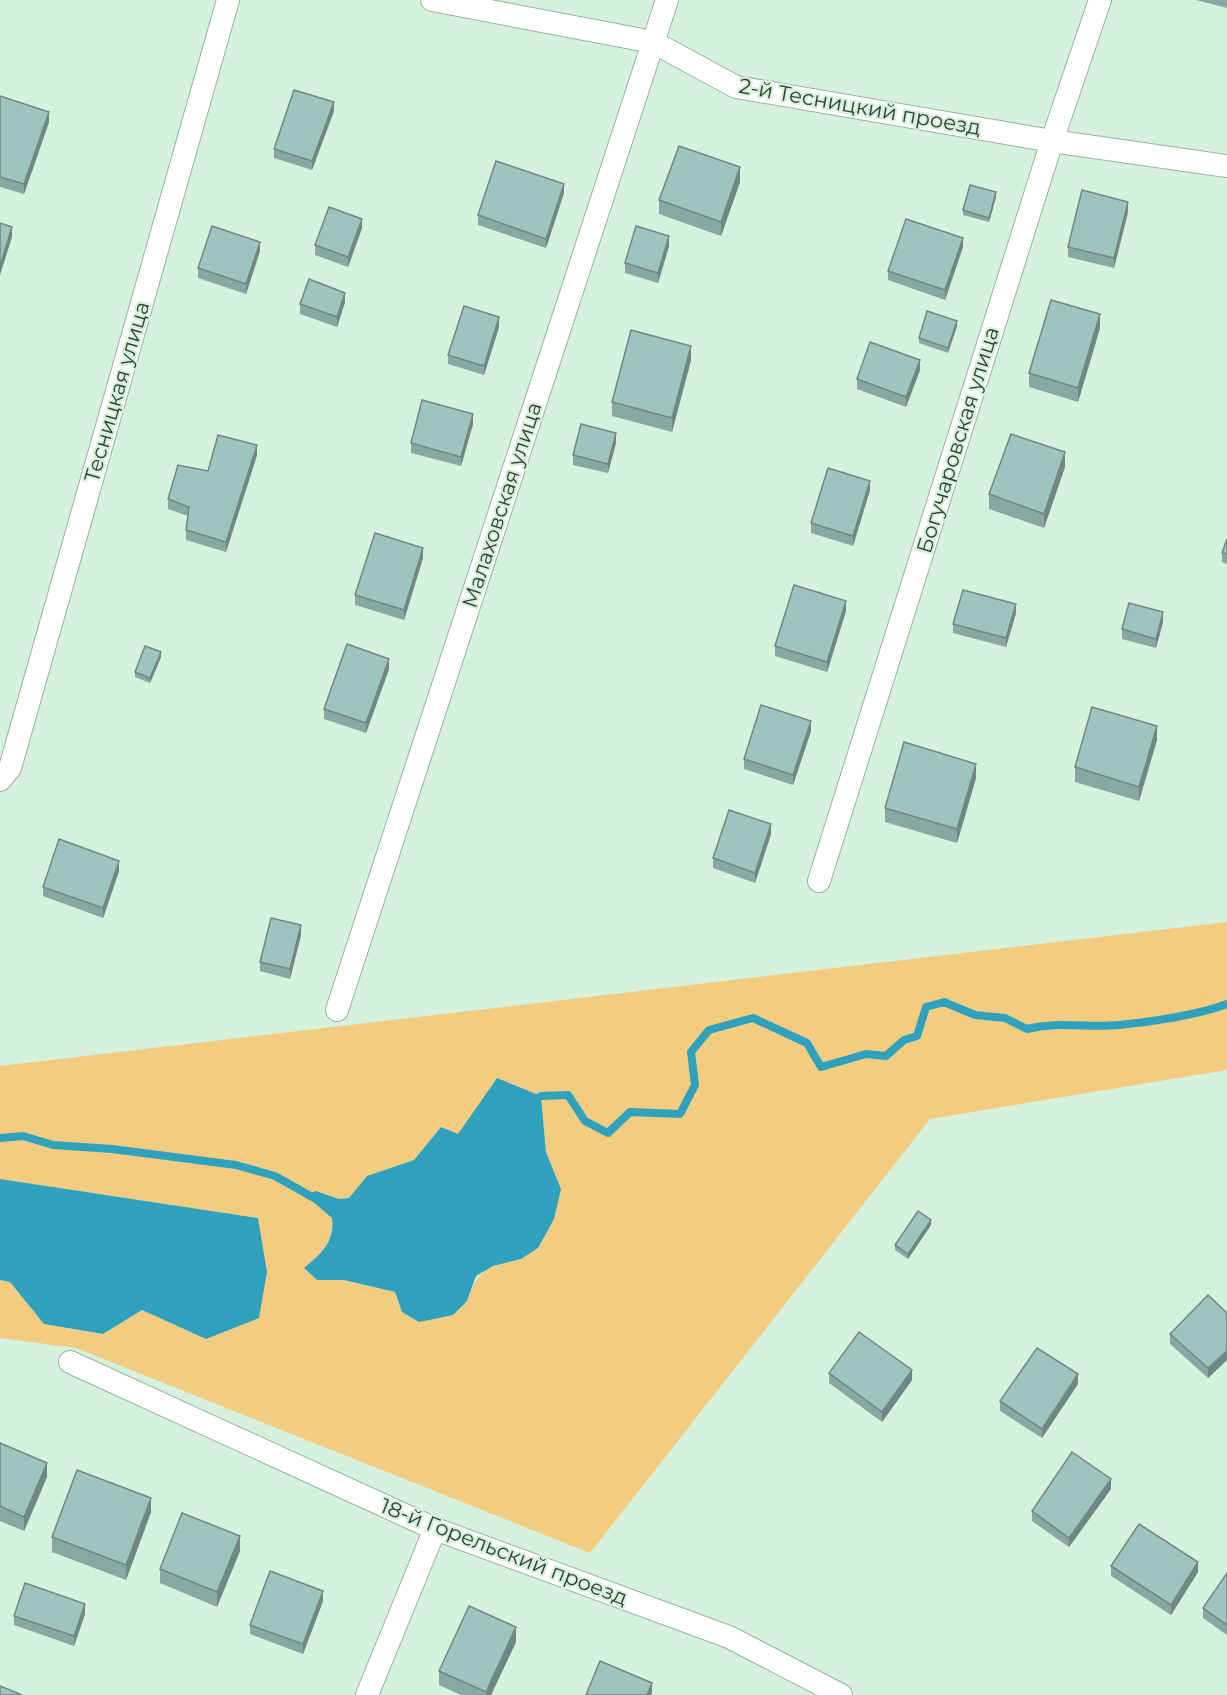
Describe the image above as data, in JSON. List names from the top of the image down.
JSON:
{
  "streets": {
    "street": [
      "2-й Тесницкий проезд",
      "Тесницкая улица",
      "Богучаровская улица",
      "Малаховская улица",
      "18-й Горельский проезд"
    ]
  },
  "crossings": [
    ["2-й Тесницкий проезд", "Богучаровская улица"],
    ["2-й Тесницкий проезд", "Малаховская улица"]
  ]
}
